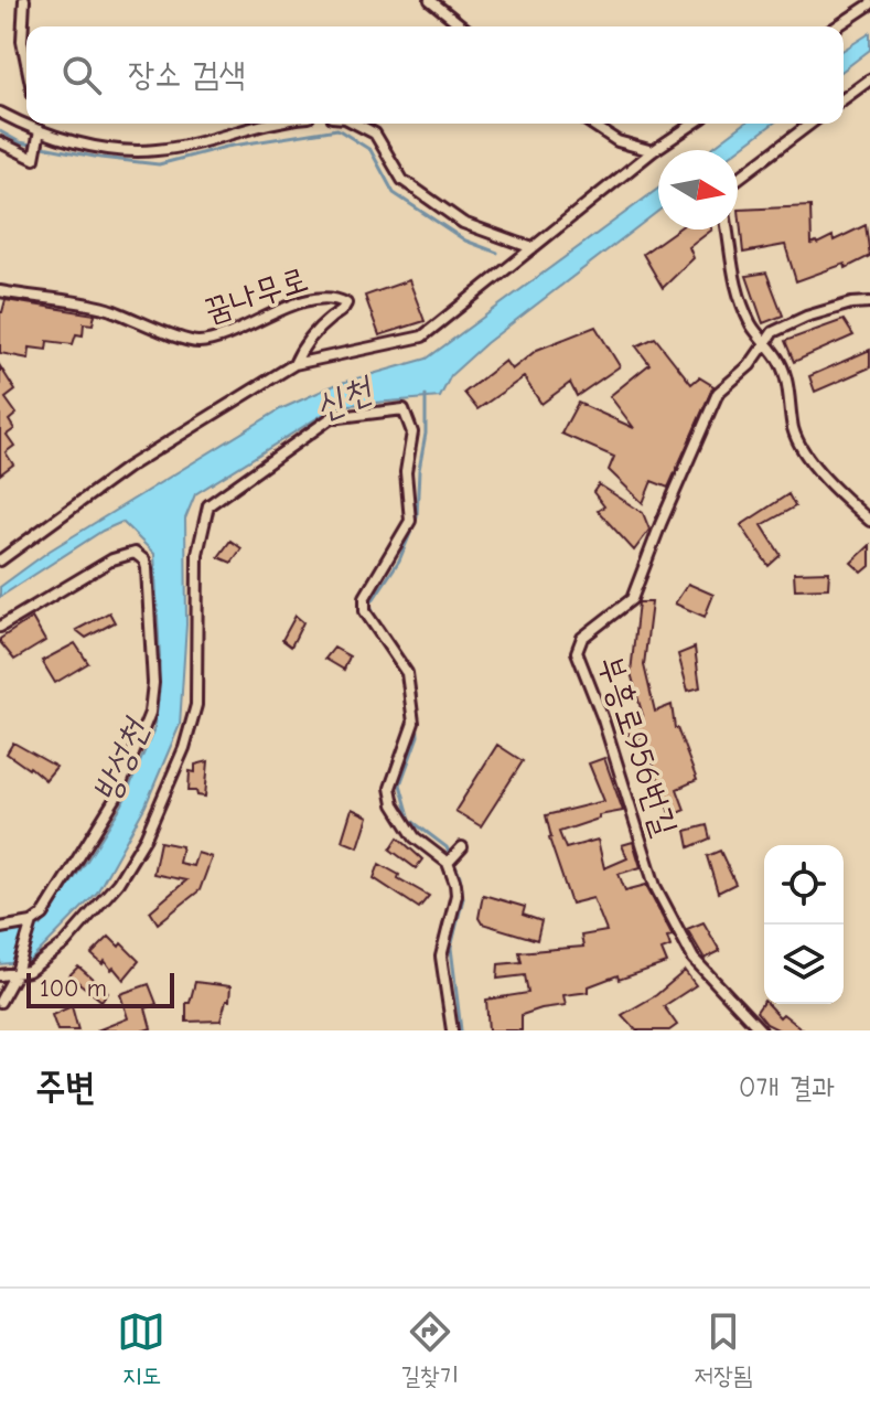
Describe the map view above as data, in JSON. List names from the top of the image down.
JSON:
{
  "streets": {
    "street": ["꿈나무로", "부흥로956번길"]
  },
  "water": ["신천", "방성천"],
  "scale_bar": "100 m",
  "north": "right",
  "page": {
    "search": "장소 검색",
    "scale": "100 m",
    "heading": ["주변", "0개 결과"],
    "nav": ["지도", "길찾기", "저장됨"]
  }
}
